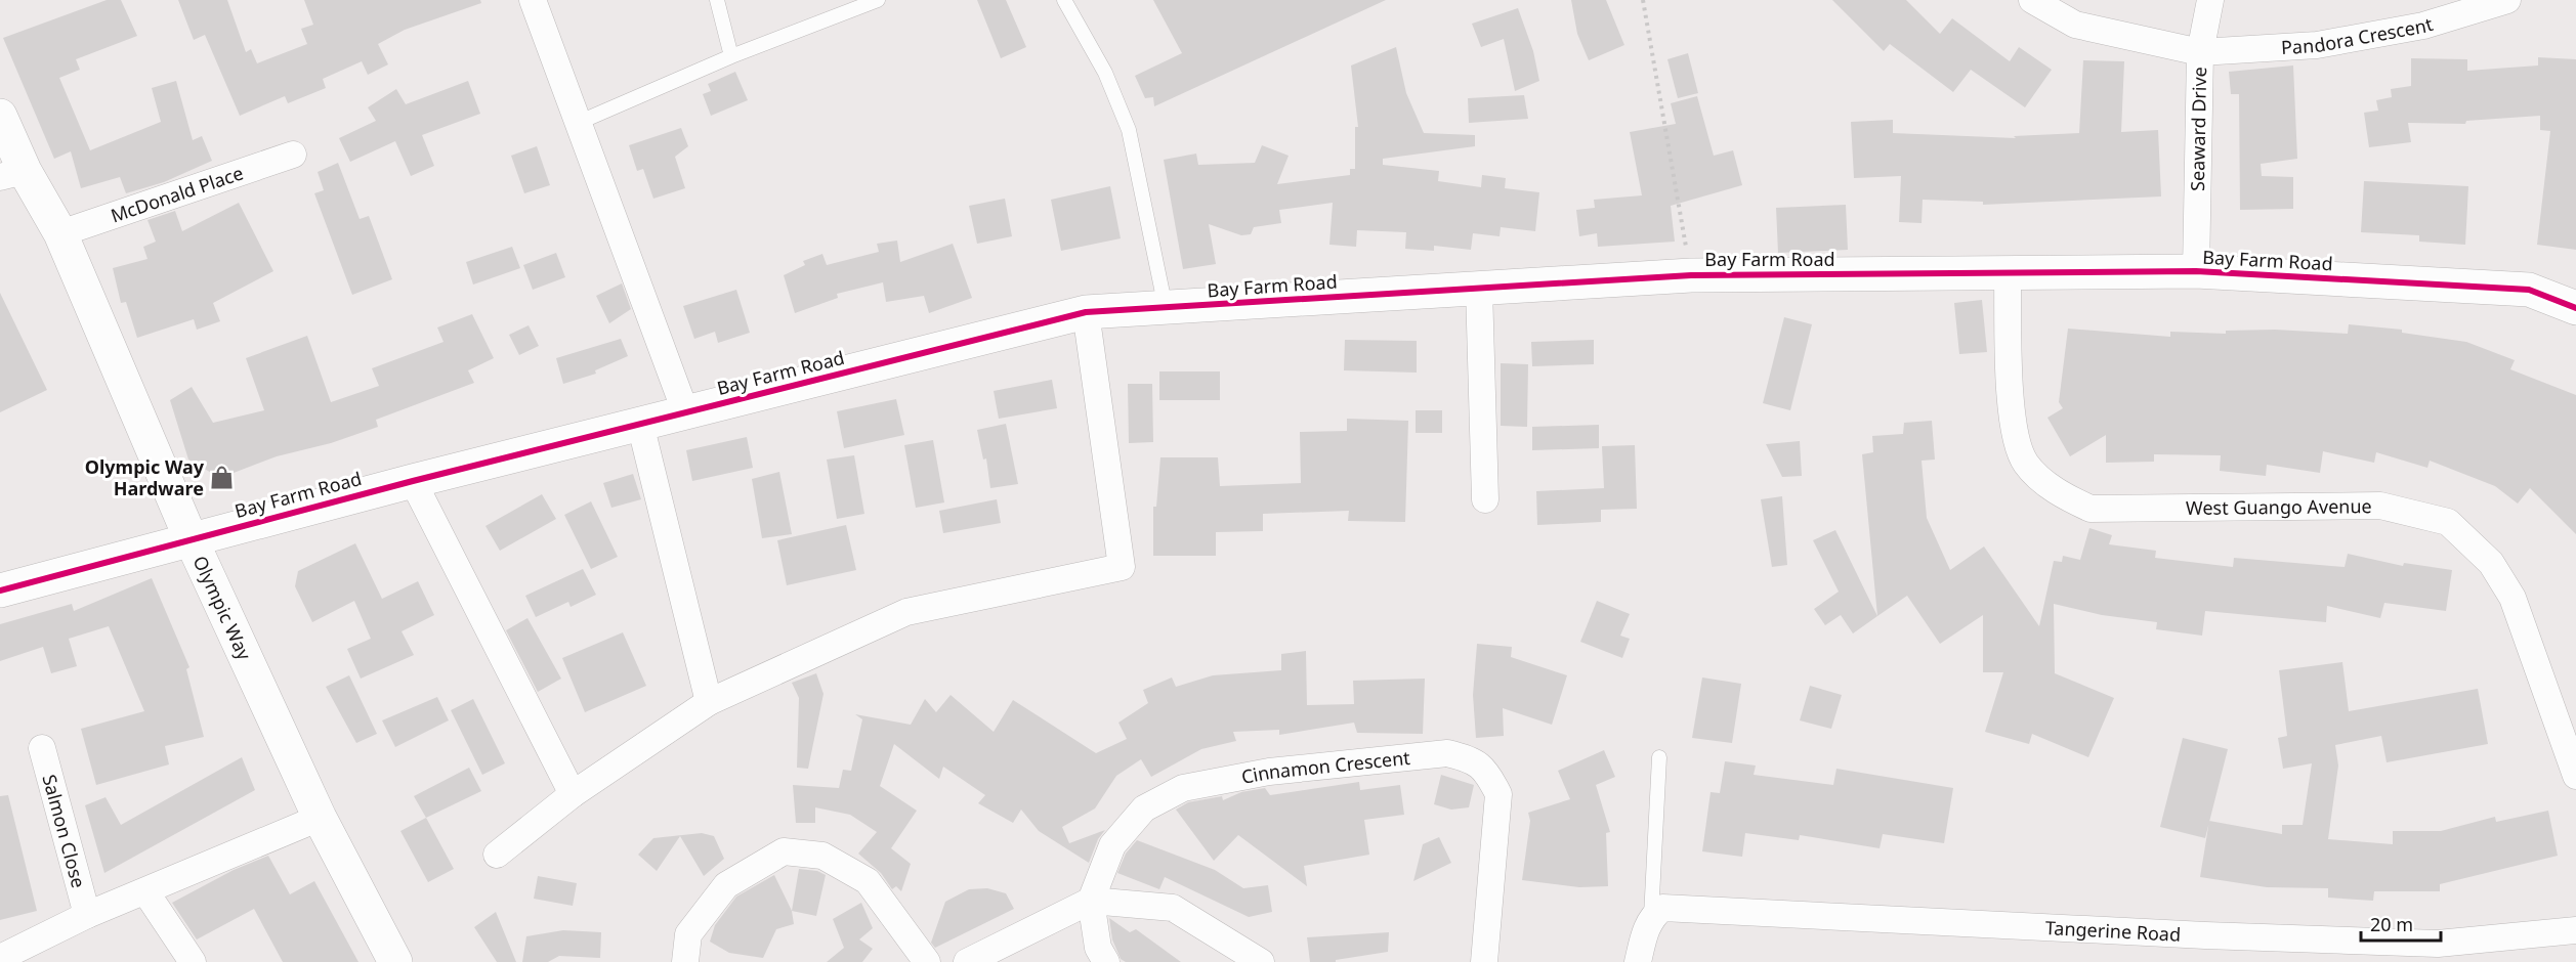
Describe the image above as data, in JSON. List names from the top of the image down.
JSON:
{
  "streets": {
    "street": [
      "Pandora Crescent",
      "Seaward Drive",
      "McDonald Place",
      "Bay Farm Road",
      "West Guango Avenue",
      "Olympic Way",
      "Cinnamon Crescent",
      "Salmon Close",
      "Tangerine Road"
    ]
  },
  "crossings": [
    ["Pandora Crescent", "Seaward Drive"],
    ["Seaward Drive", "Bay Farm Road"],
    ["McDonald Place", "Olympic Way"],
    ["Bay Farm Road", "West Guango Avenue"],
    ["Bay Farm Road", "Olympic Way"]
  ],
  "places": {
    "shop": ["Olympic Way Hardware"]
  },
  "scale_bar": "20 m"
}
